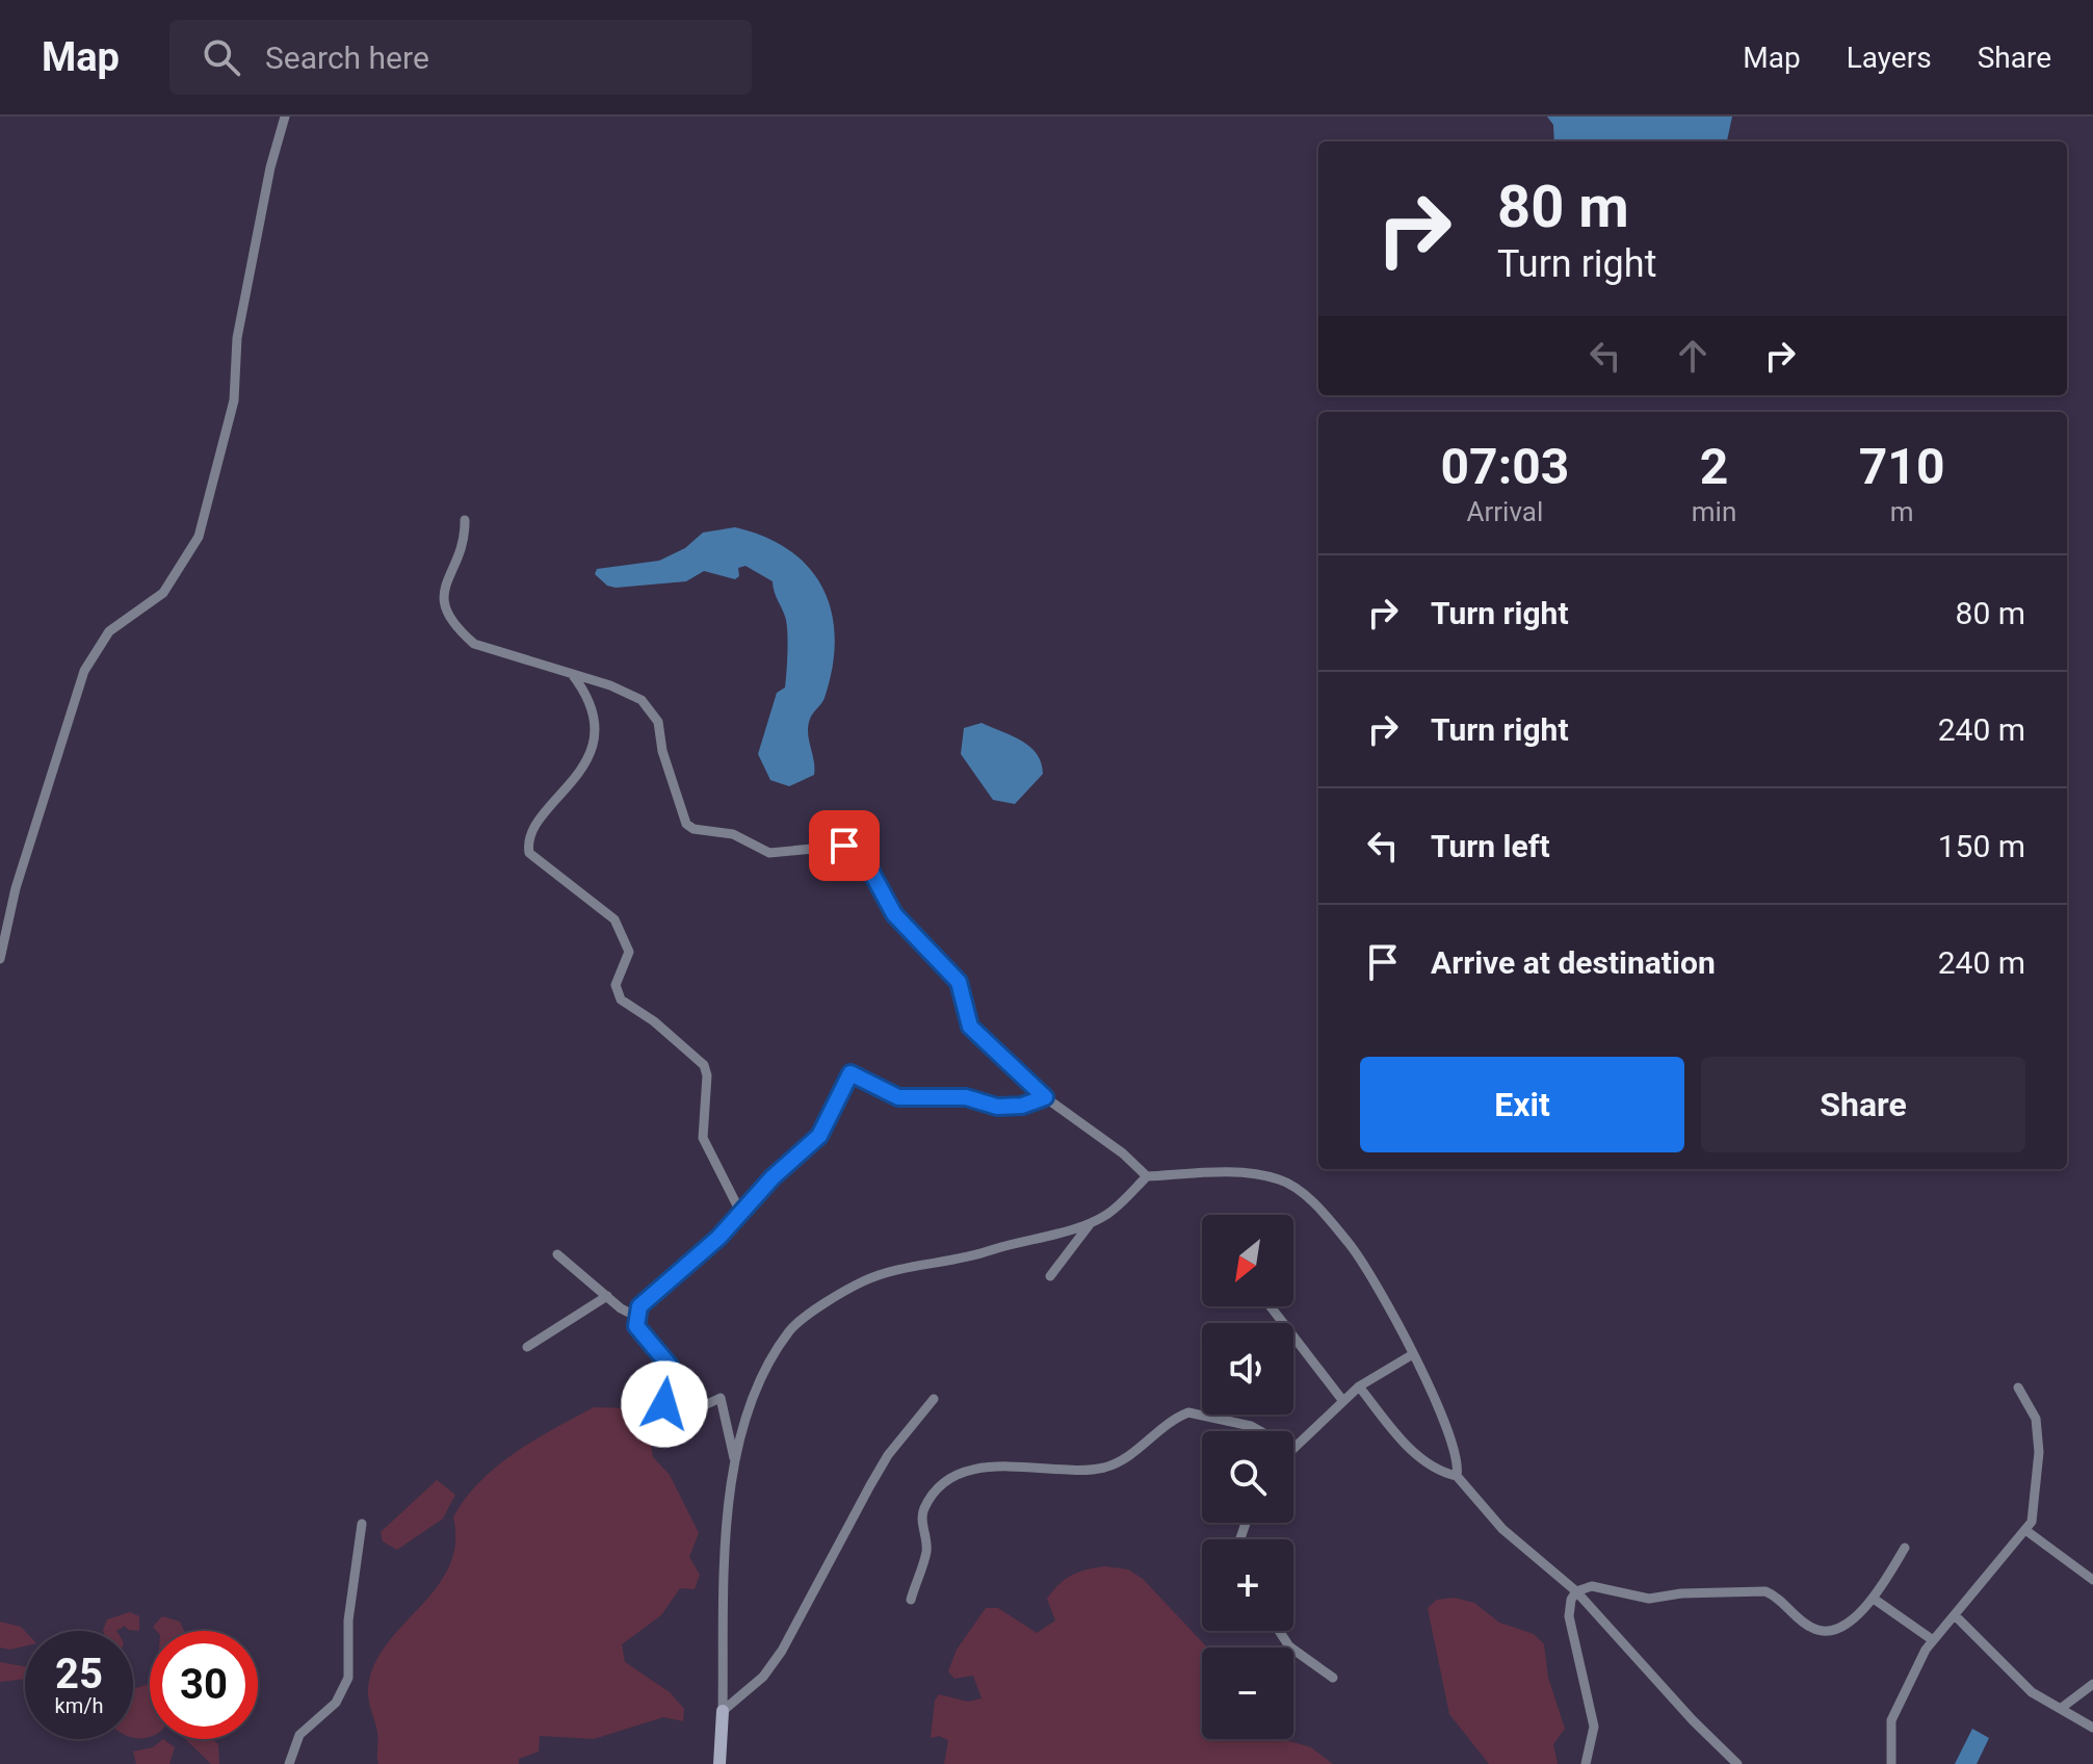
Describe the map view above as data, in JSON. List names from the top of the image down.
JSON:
{
  "north": "bottom left",
  "page": {
    "header": "Map",
    "search": "Search here",
    "nav": ["Map", "Layers", "Share"],
    "turn": ["80 m", "Turn right"],
    "eta": [
      "07:03",
      "Arrival",
      "2",
      "min",
      "710",
      "m"
    ],
    "list": [
      {
        "name": "Turn right",
        "value": "80 m"
      },
      {
        "name": "Turn right",
        "value": "240 m"
      },
      {
        "name": "Turn left",
        "value": "150 m"
      },
      {
        "name": "Arrive at destination",
        "value": "240 m"
      }
    ],
    "buttons": ["Exit", "Share"],
    "map_buttons": ["+", "−"],
    "speed": "25 km/h",
    "limit": "30"
  }
}
